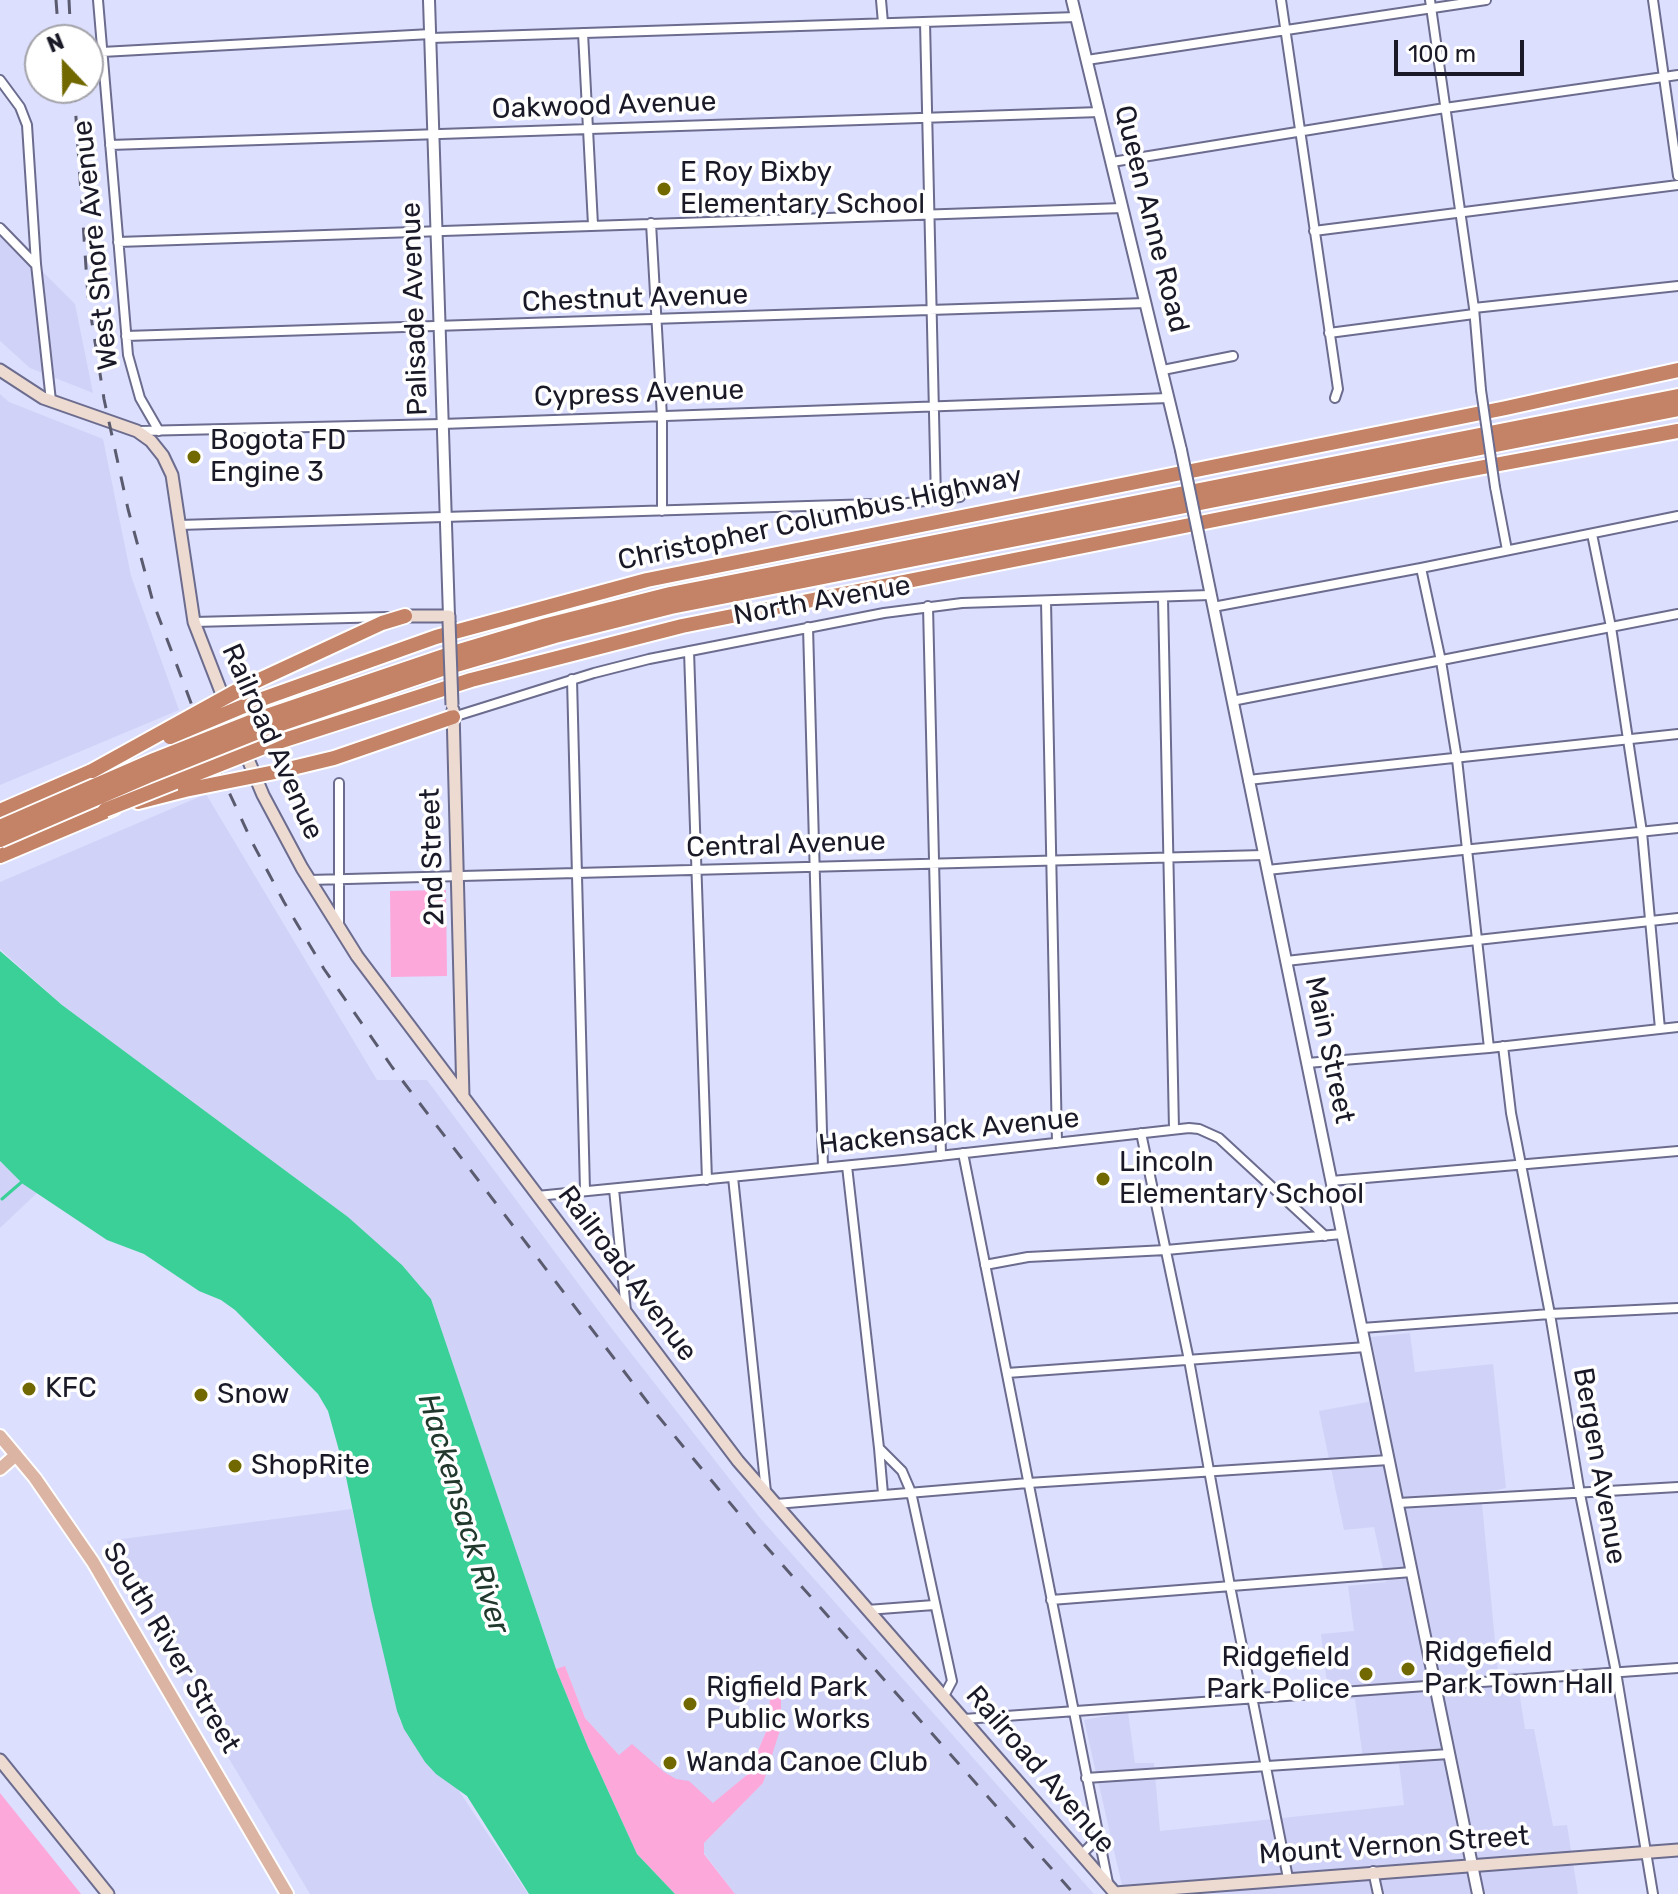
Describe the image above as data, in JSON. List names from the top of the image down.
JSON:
{
  "streets": {
    "highway": ["Christopher Columbus Highway"],
    "main road": [
      "Cypress Avenue",
      "Railroad Avenue",
      "2nd Street",
      "South River Street",
      "Mount Vernon Street"
    ],
    "street": [
      "Oakwood Avenue",
      "Queen Anne Road",
      "West Shore Avenue",
      "Chestnut Avenue",
      "Palisade Avenue",
      "North Avenue",
      "Central Avenue",
      "Main Street",
      "Hackensack Avenue",
      "Bergen Avenue"
    ]
  },
  "crossings": [
    ["Oakwood Avenue", "Queen Anne Road"],
    ["Oakwood Avenue", "West Shore Avenue"],
    ["Oakwood Avenue", "Palisade Avenue"],
    ["Queen Anne Road", "Chestnut Avenue"],
    ["Queen Anne Road", "Cypress Avenue"],
    ["Queen Anne Road", "Main Street"],
    ["West Shore Avenue", "Chestnut Avenue"],
    ["West Shore Avenue", "Cypress Avenue"],
    ["Chestnut Avenue", "Palisade Avenue"],
    ["Palisade Avenue", "Cypress Avenue"],
    ["Palisade Avenue", "2nd Street"],
    ["North Avenue", "2nd Street"],
    ["North Avenue", "Main Street"],
    ["Railroad Avenue", "Central Avenue"],
    ["Railroad Avenue", "2nd Street"],
    ["Railroad Avenue", "Hackensack Avenue"],
    ["Railroad Avenue", "Mount Vernon Street"],
    ["Central Avenue", "2nd Street"],
    ["Central Avenue", "Main Street"],
    ["Main Street", "Mount Vernon Street"],
    ["Bergen Avenue", "Mount Vernon Street"]
  ],
  "water": ["Hackensack River"],
  "places": [
    "E Roy Bixby Elementary School",
    "Bogota FD Engine 3",
    "Lincoln Elementary School",
    "KFC",
    "Snow",
    "ShopRite",
    "Ridgefield Park Town Hall",
    "Ridgefield Park Police",
    "Rigfield Park Public Works",
    "Wanda Canoe Club"
  ],
  "scale_bar": "100 m",
  "north": "top"
}
